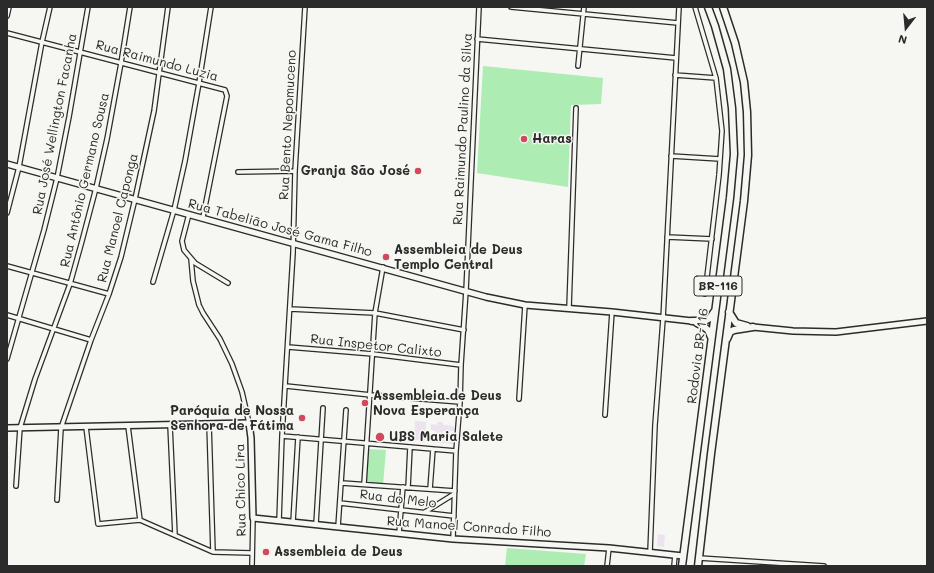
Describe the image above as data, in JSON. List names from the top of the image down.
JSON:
{
  "streets": {
    "highway": ["BR-116", "Rodovia BR-116"],
    "street": [
      "Rua Raimundo Luzia",
      "Rua José Wellington Facanha",
      "Rua Bento Nepomuceno",
      "Rua Raimundo Paulino da Silva",
      "Rua Antônio Germano Sousa",
      "Rua Manoel Caponga",
      "Rua Tabelião José Gama Filho",
      "Rua Inspetor Calixto",
      "Rua Chico Lira",
      "Rua do Melo",
      "Rua Manoel Conrado Filho"
    ]
  },
  "crossings": [
    ["Rua Raimundo Luzia", "Rua José Wellington Facanha"],
    ["Rua Raimundo Luzia", "Rua Antônio Germano Sousa"],
    ["Rua Raimundo Luzia", "Rua Manoel Caponga"],
    ["Rua Raimundo Luzia", "Rua Tabelião José Gama Filho"],
    ["Rua José Wellington Facanha", "Rua Tabelião José Gama Filho"],
    ["Rua Bento Nepomuceno", "Rua Tabelião José Gama Filho"],
    ["Rua Bento Nepomuceno", "Rua Inspetor Calixto"],
    ["Rua Bento Nepomuceno", "Rua Manoel Conrado Filho"],
    ["Rua Raimundo Paulino da Silva", "Rua Tabelião José Gama Filho"],
    ["Rua Raimundo Paulino da Silva", "Rua Inspetor Calixto"],
    ["Rua Raimundo Paulino da Silva", "Rua do Melo"],
    ["Rua Raimundo Paulino da Silva", "Rua Manoel Conrado Filho"],
    ["Rua Antônio Germano Sousa", "Rua Tabelião José Gama Filho"],
    ["Rua Manoel Caponga", "Rua Tabelião José Gama Filho"],
    ["Rua Tabelião José Gama Filho", "Rua Chico Lira"],
    ["Rodovia BR-116", "Rua Manoel Conrado Filho"],
    ["Rua Chico Lira", "Rua Manoel Conrado Filho"]
  ],
  "places": [
    "Haras",
    "Granja São José",
    "Assembleia de Deus Templo Central",
    "Assembleia de Deus Nova Esperança",
    "Paróquia de Nossa Senhora de Fátima",
    "UBS Maria Salete",
    "Assembleia de Deus"
  ],
  "north": "bottom"
}
